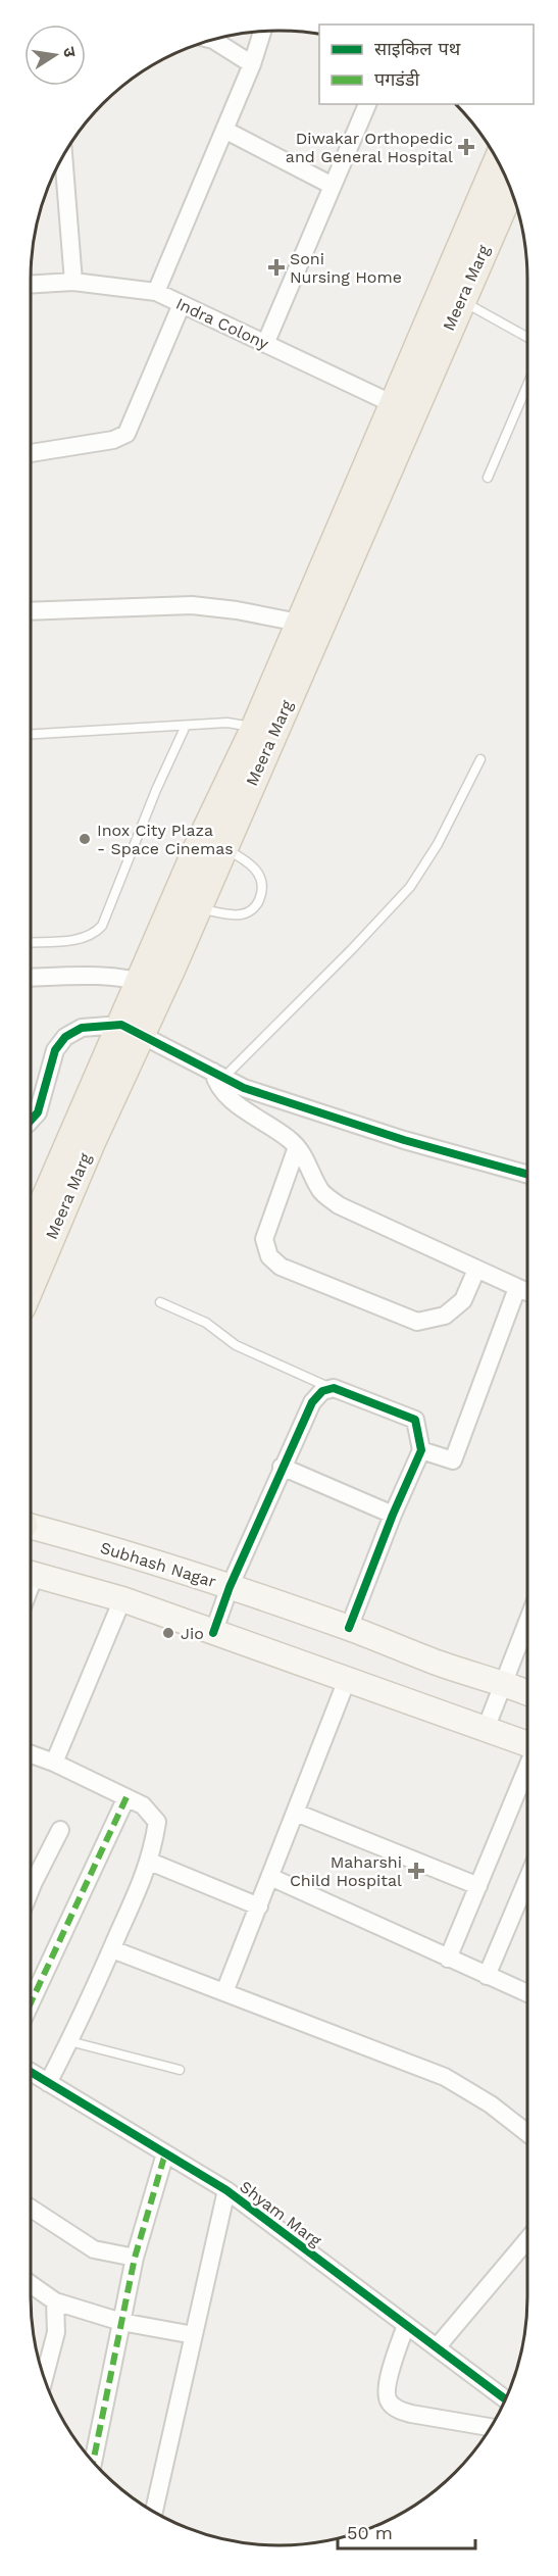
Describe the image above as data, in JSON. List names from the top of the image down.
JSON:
{
  "streets": {
    "main road": ["Meera Marg"],
    "street": ["Indra Colony", "Subhash Nagar", "Shyam Marg"]
  },
  "crossings": [
    ["Meera Marg", "Indra Colony"]
  ],
  "places": {
    "health": ["Diwakar Orthopedic and General Hospital", "Soni Nursing Home", "Maharshi Child Hospital"],
    "other": ["Inox City Plaza - Space Cinemas", "Jio"]
  },
  "legend": ["साइकिल पथ", "पगडंडी"],
  "scale_bar": "50 m",
  "north": "right"
}
